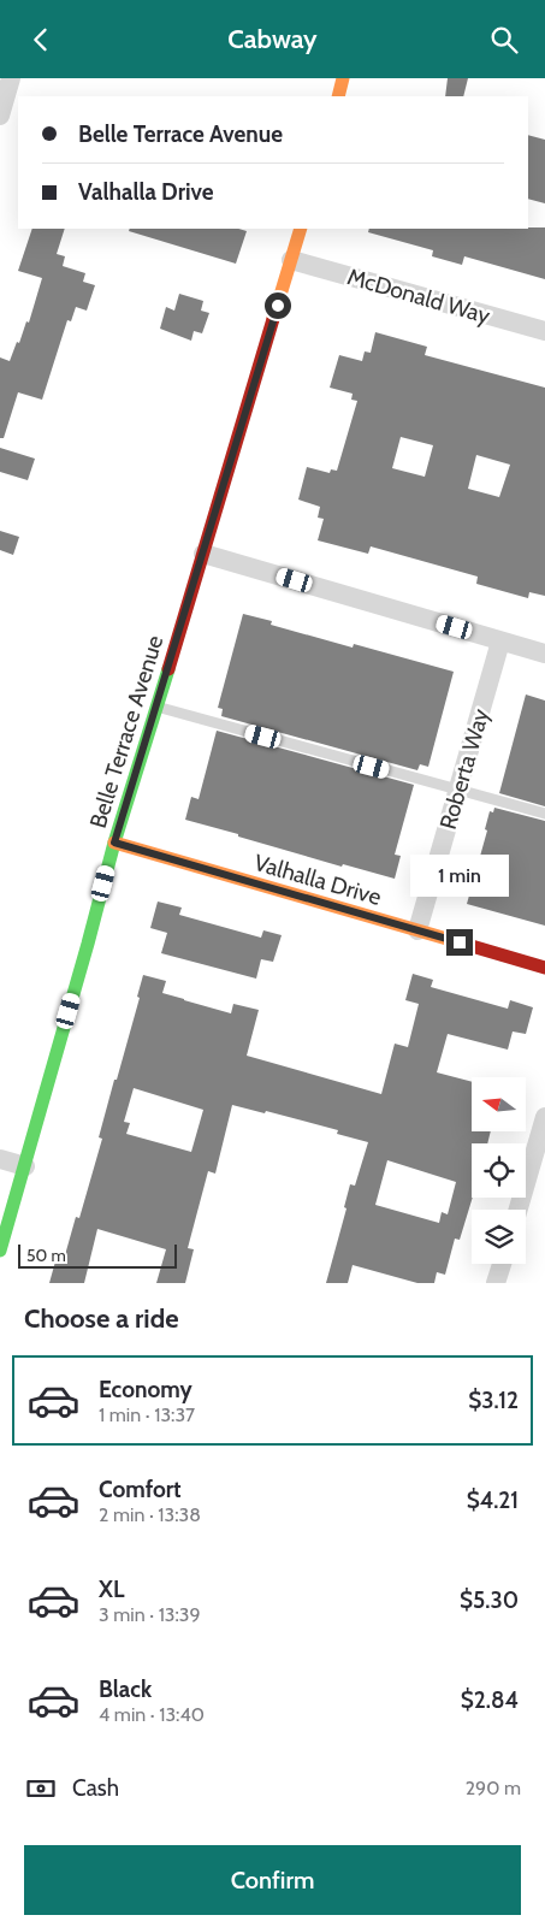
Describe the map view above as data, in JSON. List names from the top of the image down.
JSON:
{
  "streets": {
    "street": [
      "McDonald Way",
      "Belle Terrace Avenue",
      "Roberta Way",
      "Valhalla Drive"
    ]
  },
  "crossings": [
    ["McDonald Way", "Belle Terrace Avenue"],
    ["Belle Terrace Avenue", "Valhalla Drive"],
    ["Roberta Way", "Valhalla Drive"]
  ],
  "scale_bar": "50 m",
  "north": "left",
  "page": {
    "header": "Cabway",
    "banner": ["Belle Terrace Avenue", "Valhalla Drive"],
    "bubble": "1 min",
    "scale": "50 m",
    "heading": "Choose a ride",
    "list": [
      {
        "name": "Economy",
        "note": "1 min · 13:37",
        "value": "$3.12"
      },
      {
        "name": "Comfort",
        "note": "2 min · 13:38",
        "value": "$4.21"
      },
      {
        "name": "XL",
        "note": "3 min · 13:39",
        "value": "$5.30"
      },
      {
        "name": "Black",
        "note": "4 min · 13:40",
        "value": "$2.84"
      }
    ],
    "pay": ["Cash", "290 m"],
    "buttons": "Confirm"
  }
}
